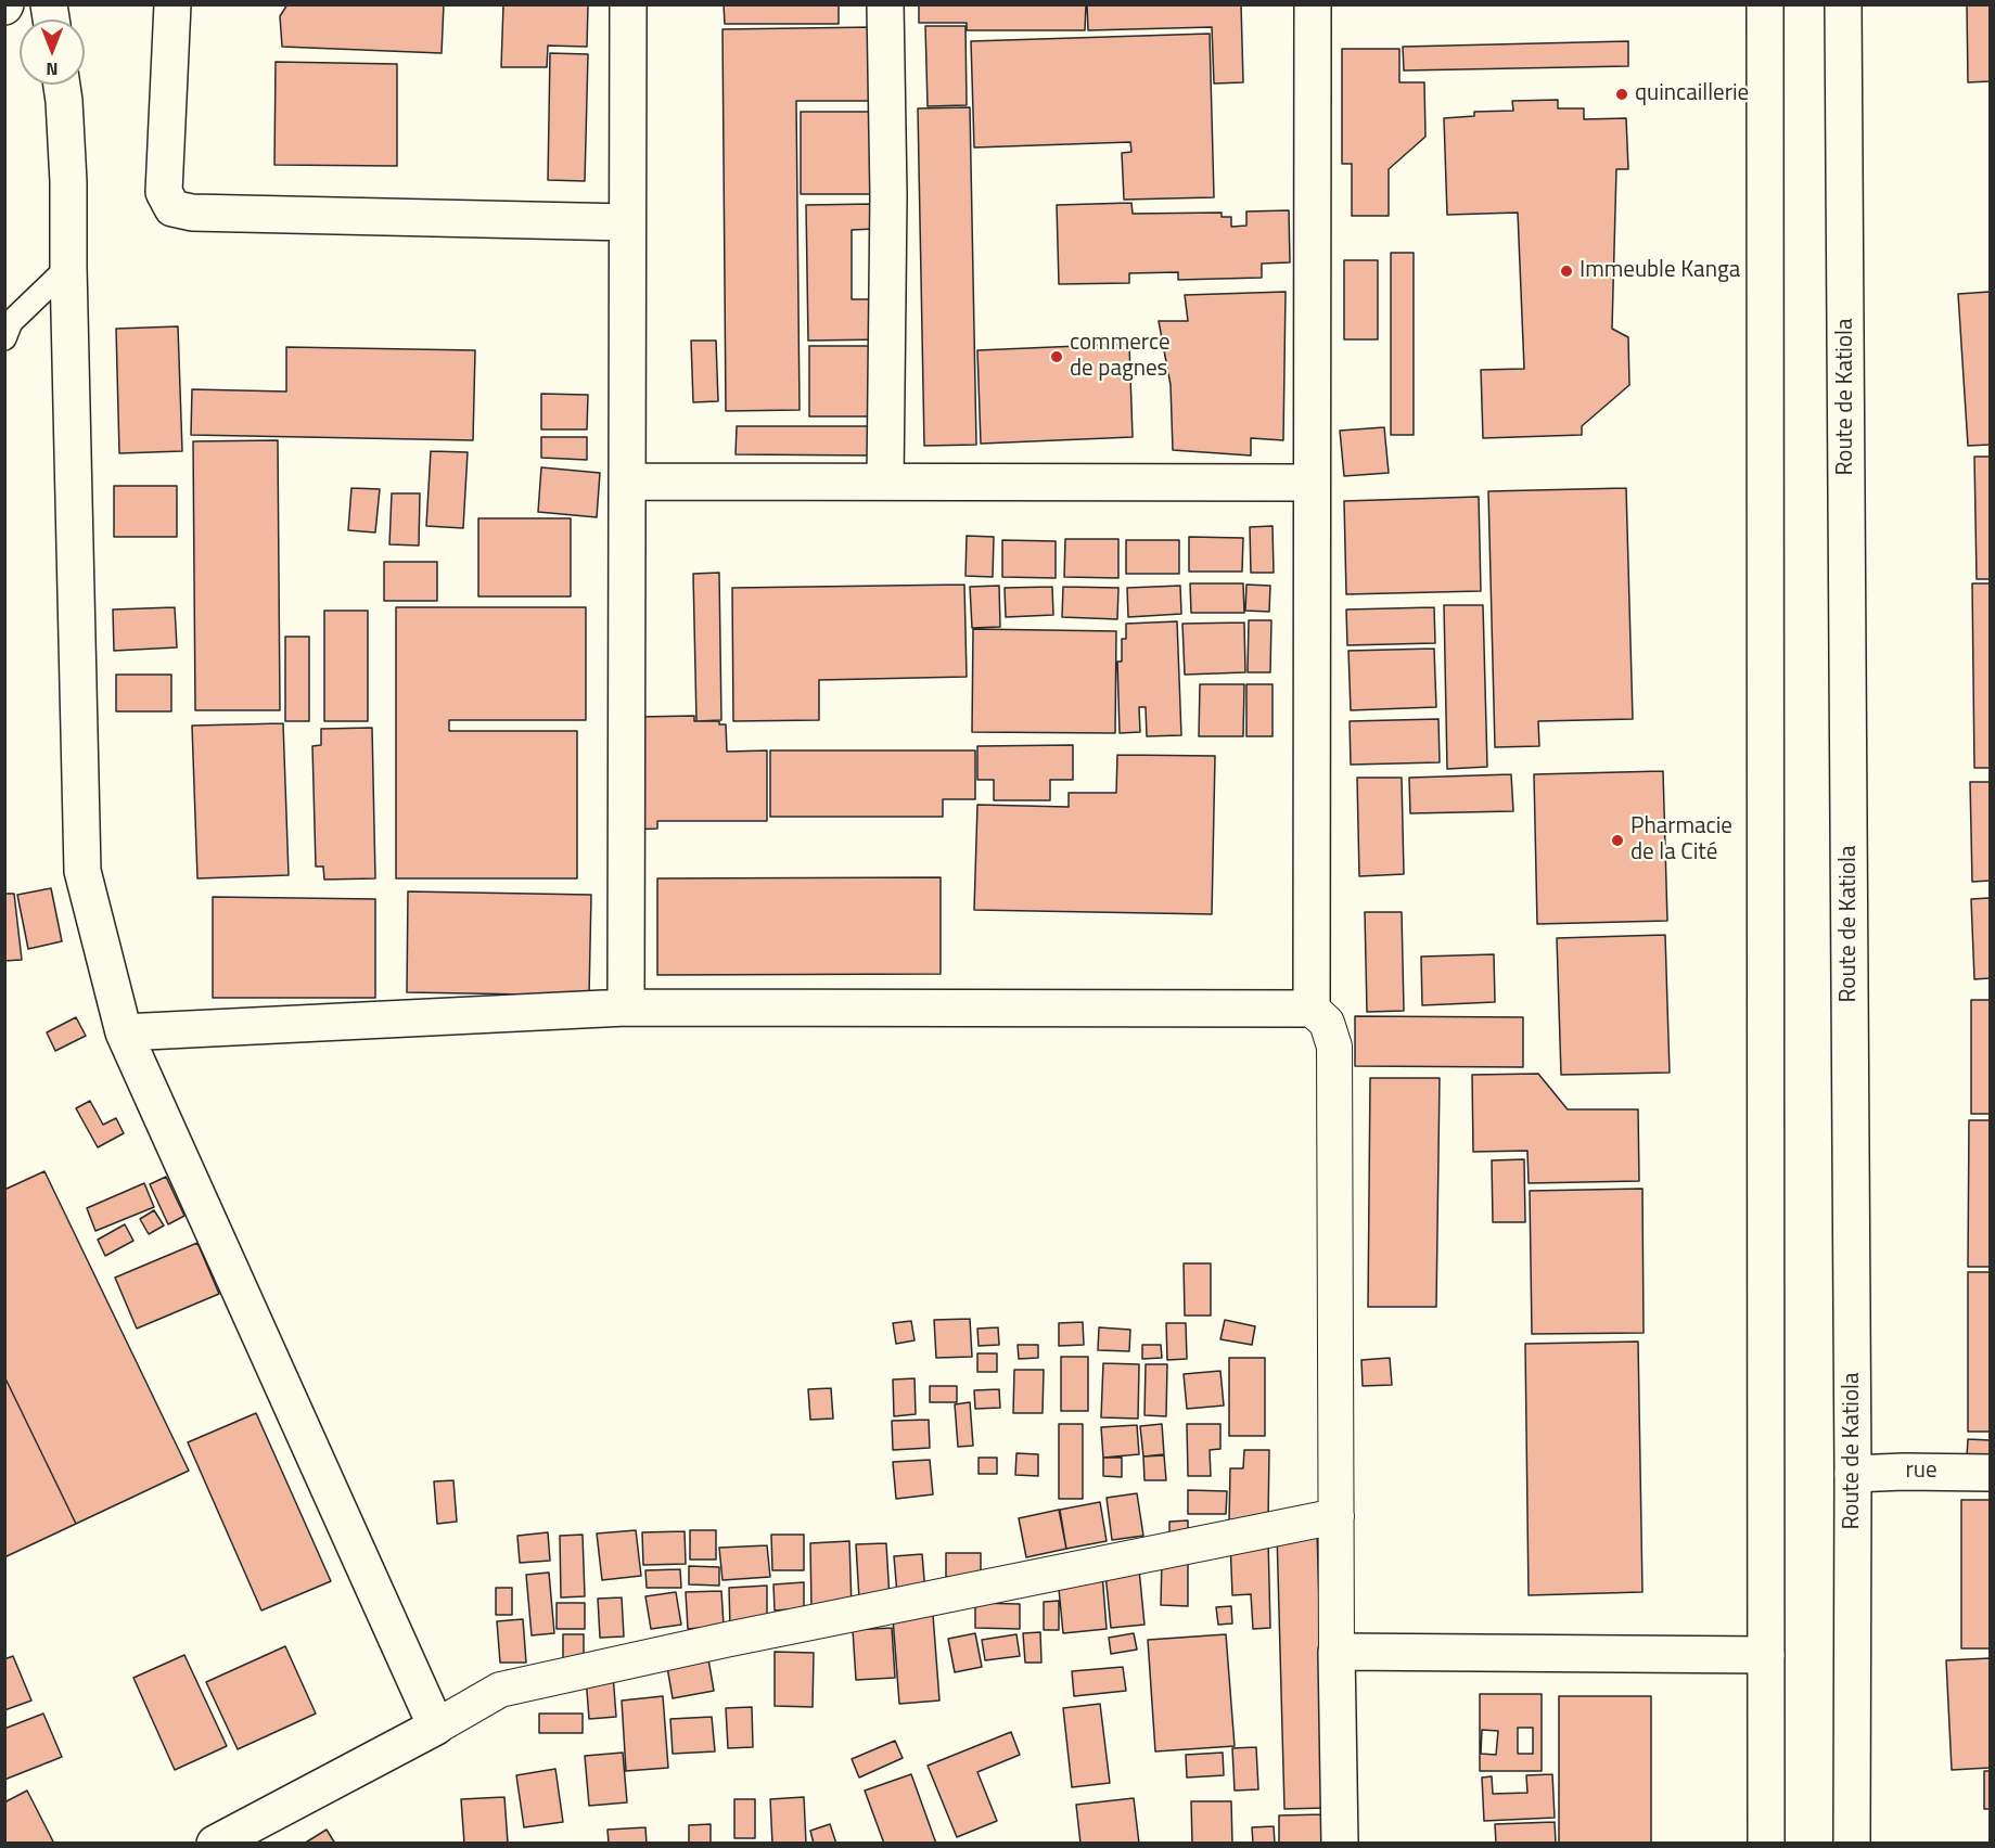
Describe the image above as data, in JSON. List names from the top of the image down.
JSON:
{
  "streets": {
    "main road": ["Route de Katiola", "rue"]
  },
  "crossings": [
    ["Route de Katiola", "rue"]
  ],
  "places": [
    "quincaillerie",
    "Immeuble Kanga",
    "commerce de pagnes",
    "Pharmacie de la Cité"
  ],
  "north": "bottom"
}
